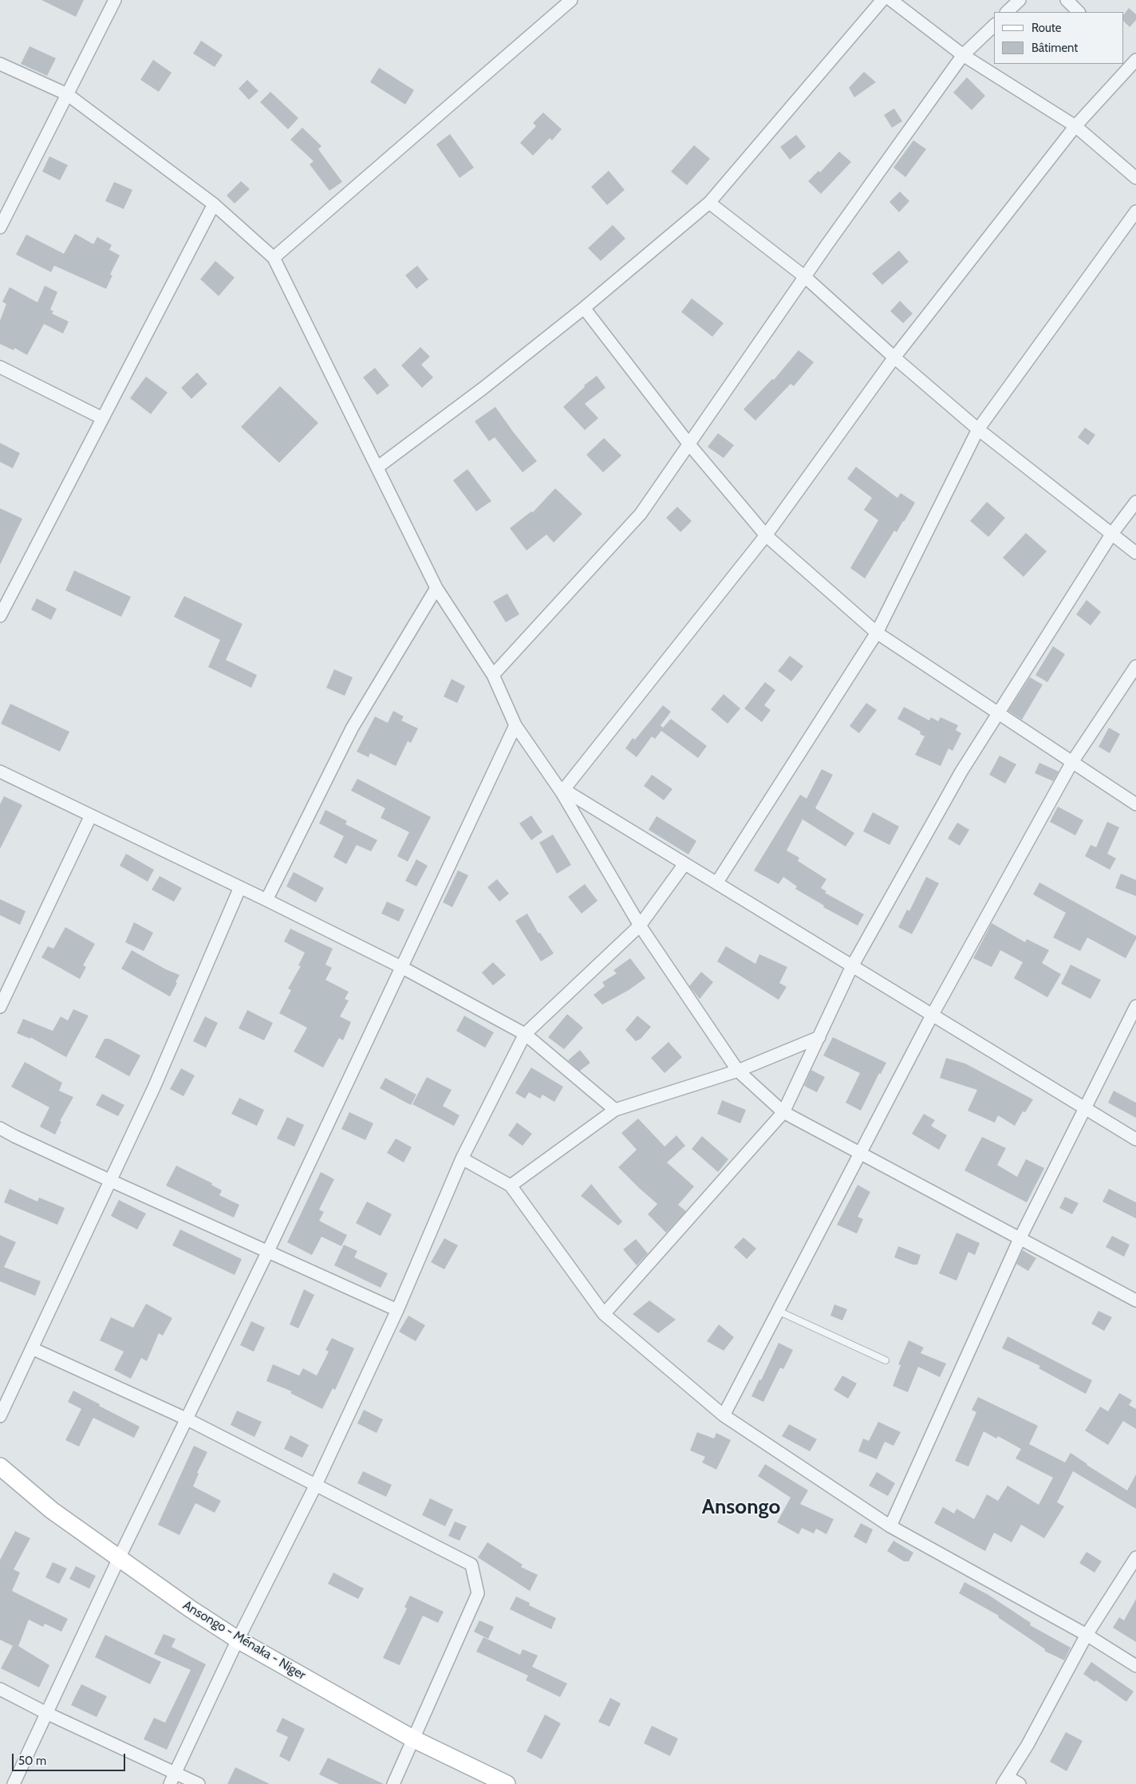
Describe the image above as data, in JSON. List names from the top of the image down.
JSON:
{
  "streets": {
    "main road": ["Ansongo - Ménaka - Niger"]
  },
  "districts": ["Ansongo"],
  "legend": ["Route", "Bâtiment"],
  "scale_bar": "50 m"
}
